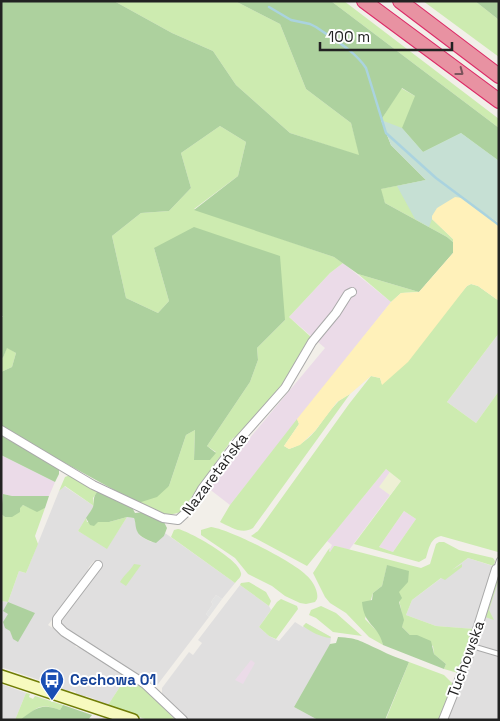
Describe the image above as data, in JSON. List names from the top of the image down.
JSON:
{
  "streets": {
    "street": ["Nazaretańska", "Tuchowska"]
  },
  "places": {
    "bus stop": ["Cechowa 01"]
  },
  "scale_bar": "100 m"
}
